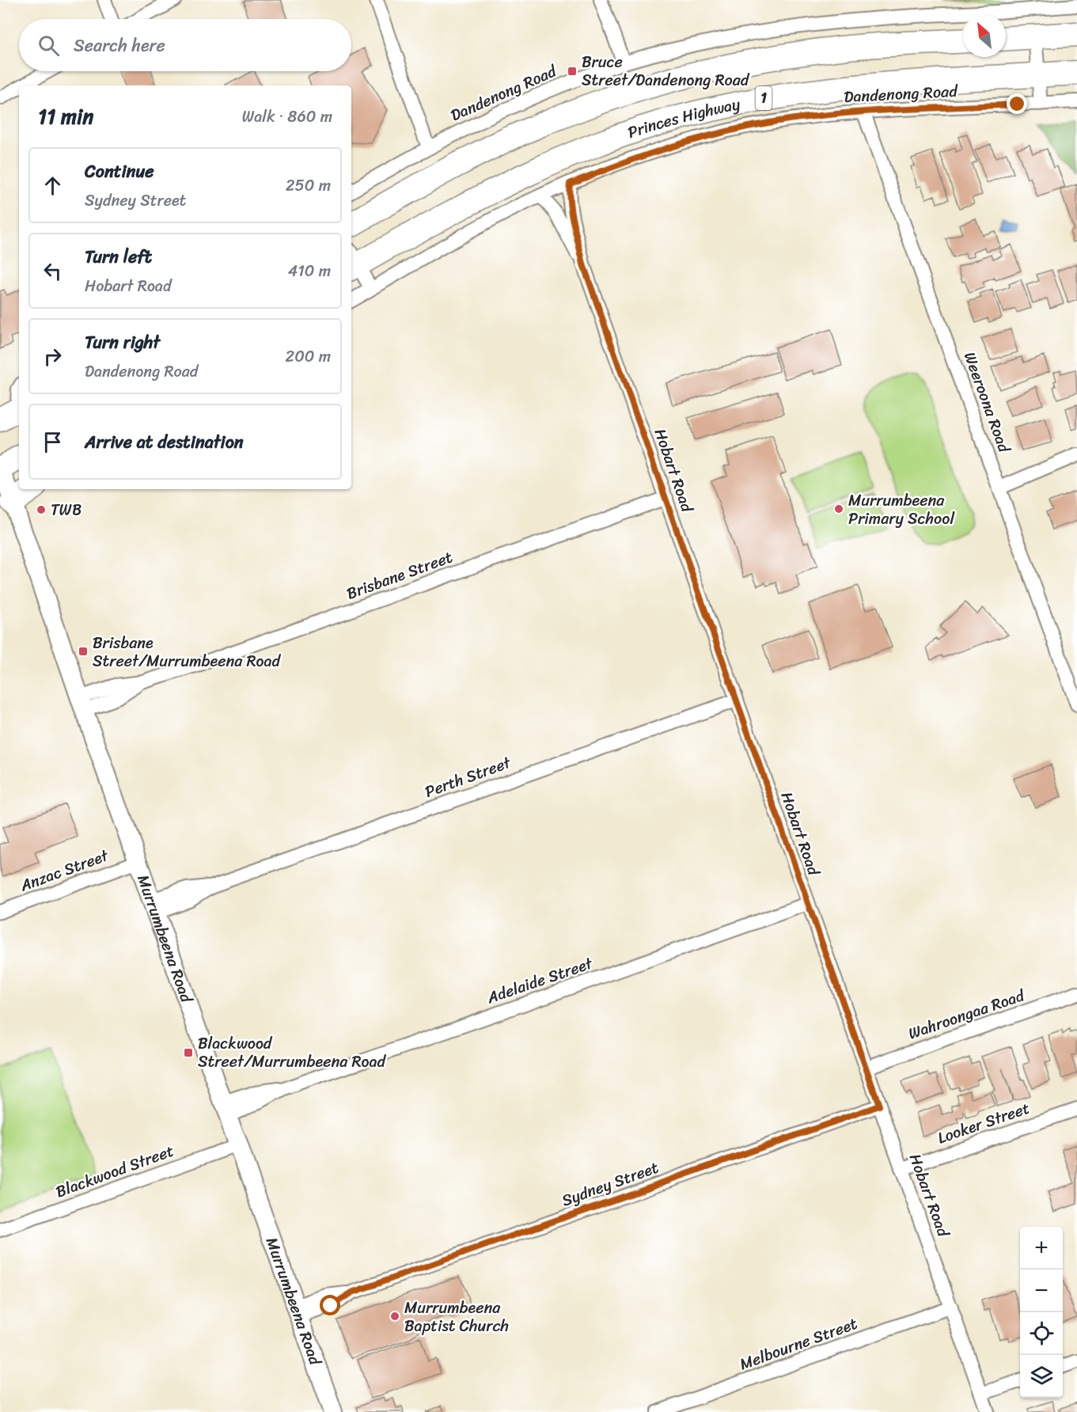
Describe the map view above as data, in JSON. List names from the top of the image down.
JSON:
{
  "streets": {
    "highway": ["1", "Princes Highway"],
    "main road": ["Murrumbeena Road"],
    "street": [
      "Dandenong Road",
      "Weeroona Road",
      "Hobart Road",
      "Brisbane Street",
      "Perth Street",
      "Anzac Street",
      "Adelaide Street",
      "Wahroongaa Road",
      "Looker Street",
      "Blackwood Street",
      "Sydney Street",
      "Melbourne Street"
    ]
  },
  "crossings": [
    ["Dandenong Road", "Weeroona Road"],
    ["Dandenong Road", "Hobart Road"],
    ["Hobart Road", "Brisbane Street"],
    ["Hobart Road", "Perth Street"],
    ["Hobart Road", "Adelaide Street"],
    ["Hobart Road", "Wahroongaa Road"],
    ["Hobart Road", "Looker Street"],
    ["Hobart Road", "Sydney Street"],
    ["Hobart Road", "Melbourne Street"],
    ["Brisbane Street", "Murrumbeena Road"],
    ["Perth Street", "Murrumbeena Road"],
    ["Anzac Street", "Murrumbeena Road"],
    ["Murrumbeena Road", "Adelaide Street"],
    ["Murrumbeena Road", "Blackwood Street"],
    ["Murrumbeena Road", "Sydney Street"]
  ],
  "places": {
    "transit": ["Bruce Street/Dandenong Road", "Brisbane Street/Murrumbeena Road", "Blackwood Street/Murrumbeena Road"],
    "other": ["Murrumbeena Primary School", "TWB", "Murrumbeena Baptist Church"]
  },
  "north": "top left",
  "page": {
    "search": "Search here",
    "heading": ["11 min", "Walk · 860 m"],
    "list": [
      ["Continue", "Sydney Street", "250 m"],
      ["Turn left", "Hobart Road", "410 m"],
      ["Turn right", "Dandenong Road", "200 m"],
      "Arrive at destination"
    ],
    "map_buttons": ["+", "−"]
  }
}
